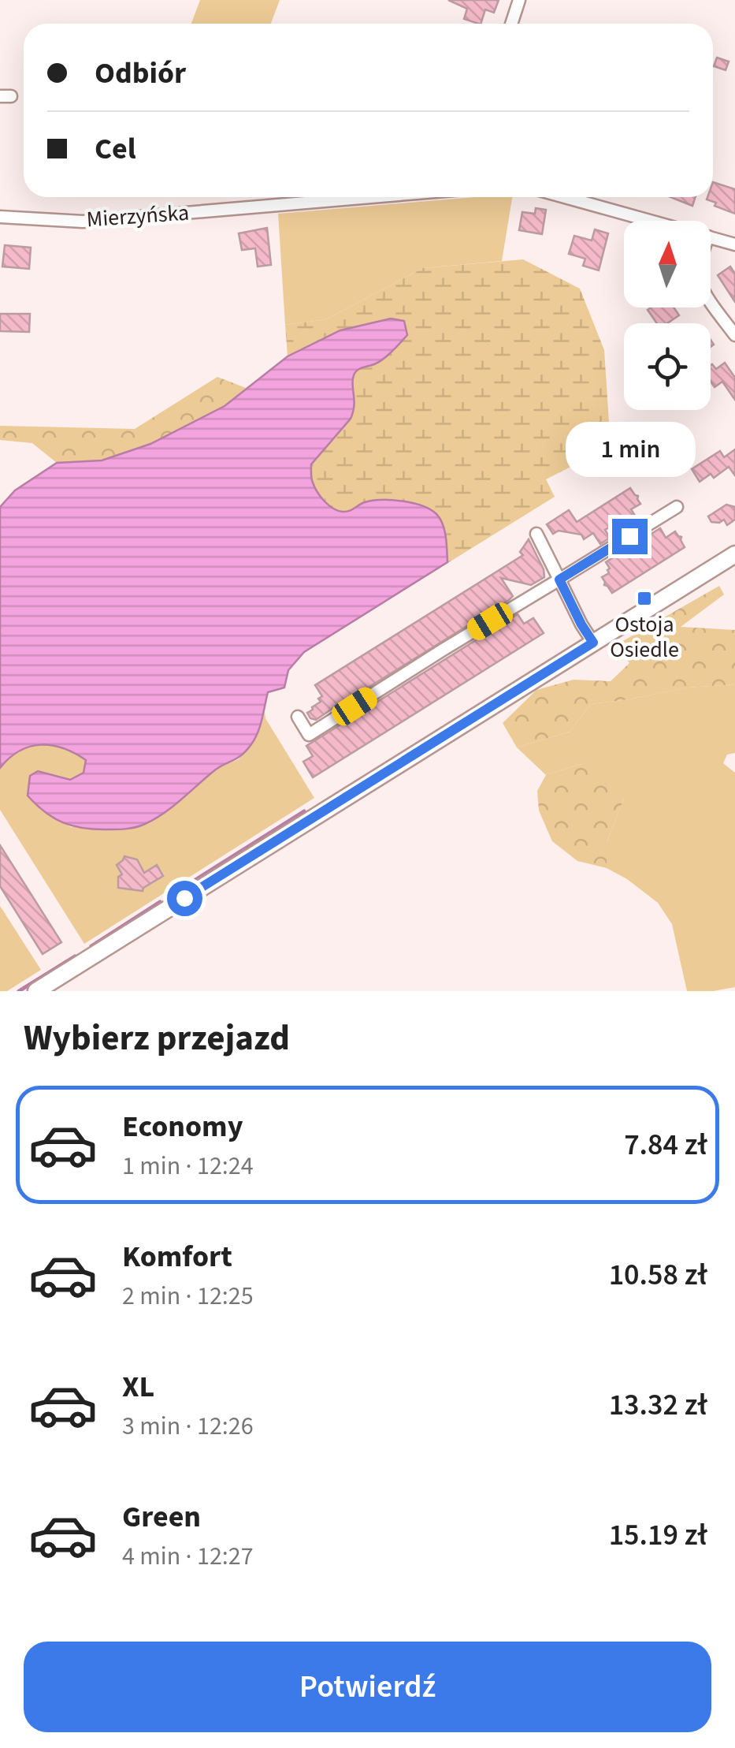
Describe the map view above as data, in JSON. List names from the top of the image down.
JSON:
{
  "streets": {
    "street": ["Mierzyńska"]
  },
  "places": {
    "transit": ["Ostoja Osiedle"]
  },
  "north": "top",
  "page": {
    "banner": ["Odbiór", "Cel"],
    "bubble": "1 min",
    "heading": "Wybierz przejazd",
    "list": [
      {
        "name": "Economy",
        "note": "1 min · 12:24",
        "value": "7.84 zł"
      },
      {
        "name": "Komfort",
        "note": "2 min · 12:25",
        "value": "10.58 zł"
      },
      {
        "name": "XL",
        "note": "3 min · 12:26",
        "value": "13.32 zł"
      },
      {
        "name": "Green",
        "note": "4 min · 12:27",
        "value": "15.19 zł"
      }
    ],
    "buttons": "Potwierdź"
  }
}
